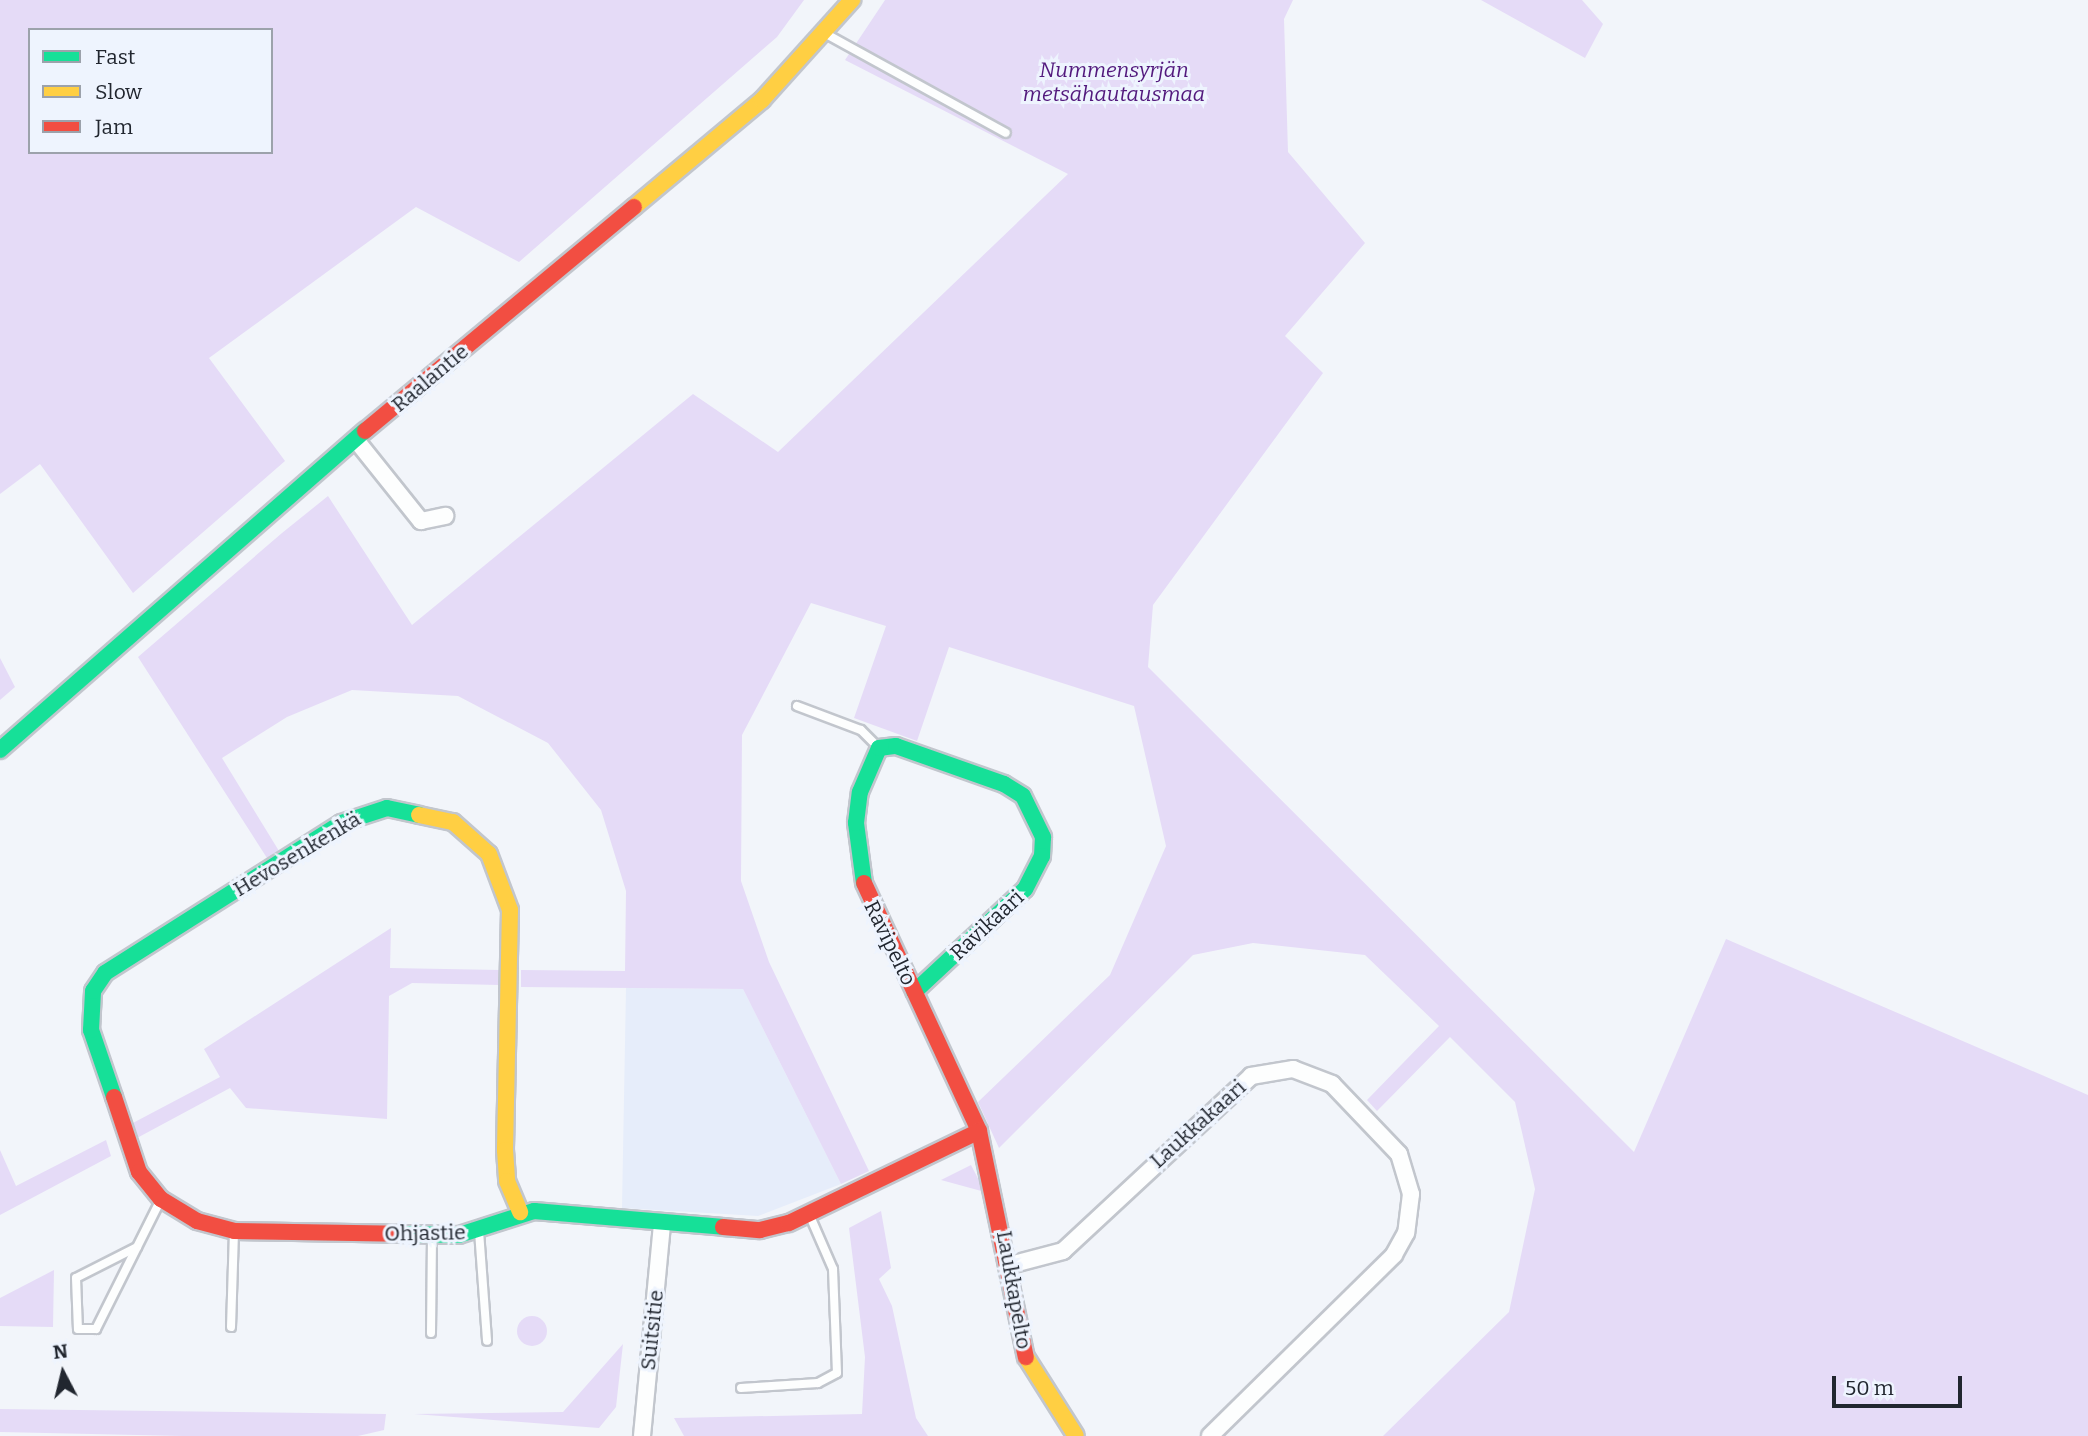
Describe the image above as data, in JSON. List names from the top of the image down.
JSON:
{
  "streets": {
    "street": [
      "Raalantie",
      "Hevosenkenkä",
      "Ravikaari",
      "Ravipelto",
      "Laukkakaari",
      "Ohjastie",
      "Laukkapelto",
      "Suitsitie"
    ]
  },
  "crossings": [
    ["Hevosenkenkä", "Ohjastie"],
    ["Ravikaari", "Ravipelto"],
    ["Ravipelto", "Laukkapelto"],
    ["Laukkakaari", "Laukkapelto"]
  ],
  "parks": ["Nummensyrjän metsähautausmaa"],
  "legend": ["Fast", "Slow", "Jam"],
  "scale_bar": "50 m",
  "north": "top"
}
